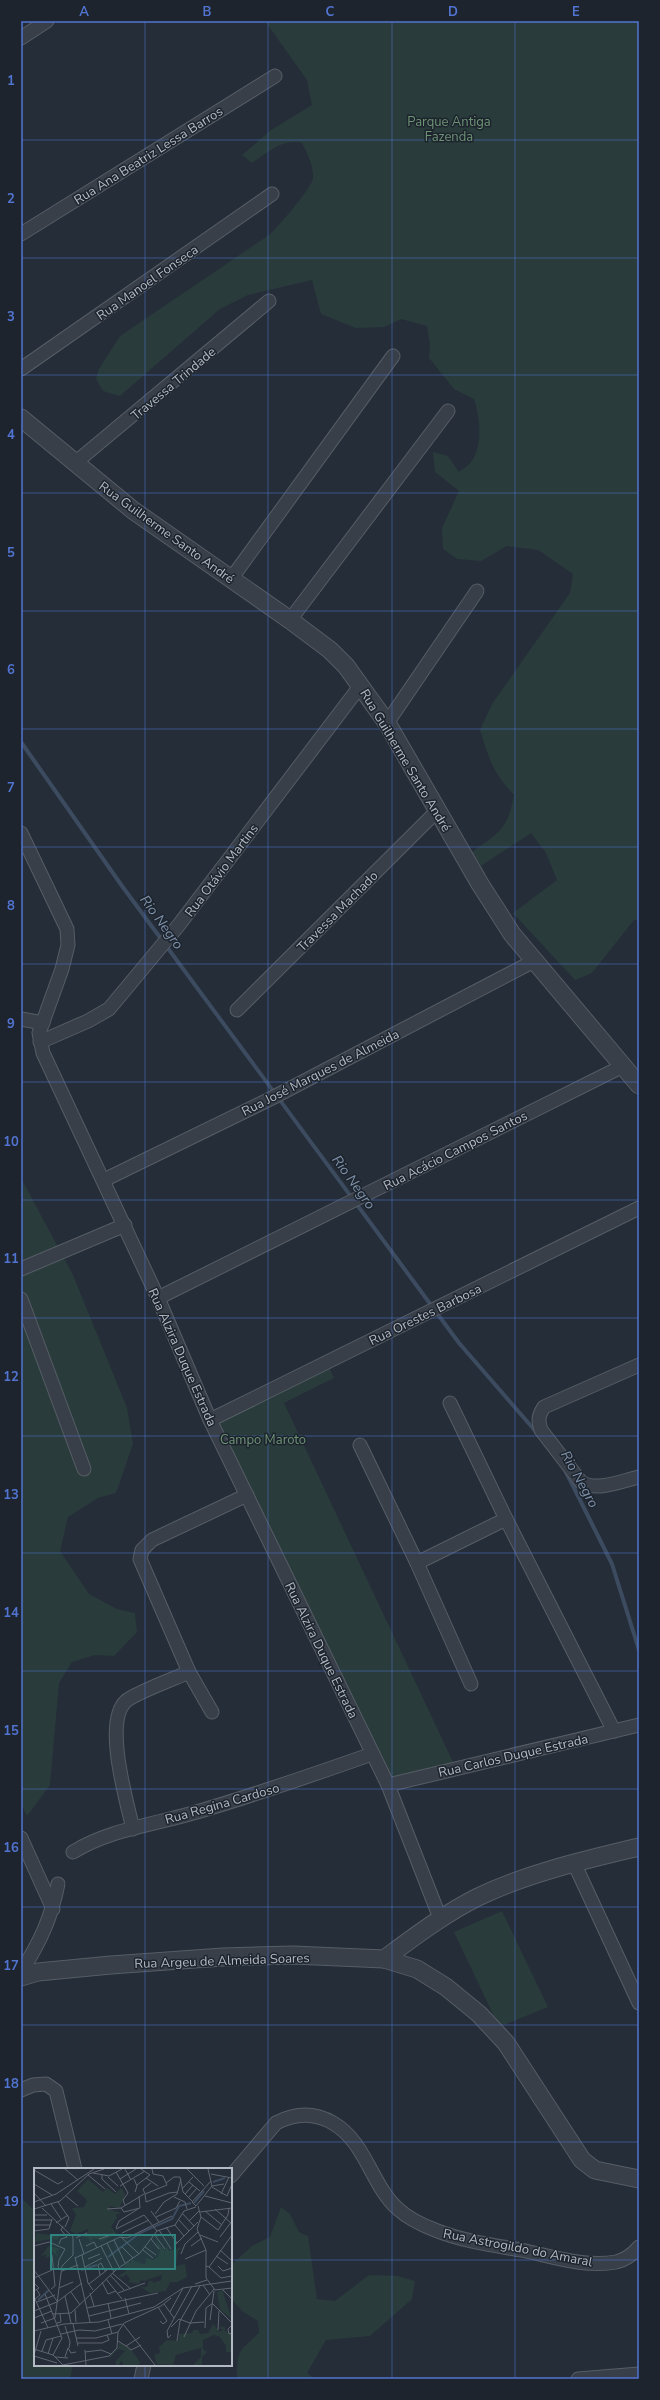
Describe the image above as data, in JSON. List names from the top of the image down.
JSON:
{
  "streets": {
    "street": [
      "Rua Ana Beatriz Lessa Barros",
      "Rua Manoel Fonseca",
      "Travessa Trindade",
      "Rua Guilherme Santo André",
      "Rua Otávio Martins",
      "Travessa Machado",
      "Rua José Marques de Almeida",
      "Rua Acácio Campos Santos",
      "Rua Orestes Barbosa",
      "Rua Alzira Duque Estrada",
      "Rua Carlos Duque Estrada",
      "Rua Regina Cardoso",
      "Rua Argeu de Almeida Soares",
      "Rua Astrogildo do Amaral"
    ]
  },
  "crossings": [
    ["Travessa Trindade", "Rua Guilherme Santo André"],
    ["Rua Guilherme Santo André", "Rua Otávio Martins"],
    ["Rua Guilherme Santo André", "Travessa Machado"],
    ["Rua Guilherme Santo André", "Rua José Marques de Almeida"],
    ["Rua Guilherme Santo André", "Rua Acácio Campos Santos"],
    ["Rua Otávio Martins", "Rua Alzira Duque Estrada"],
    ["Rua José Marques de Almeida", "Rua Alzira Duque Estrada"],
    ["Rua Acácio Campos Santos", "Rua Alzira Duque Estrada"],
    ["Rua Orestes Barbosa", "Rua Alzira Duque Estrada"],
    ["Rua Alzira Duque Estrada", "Rua Carlos Duque Estrada"],
    ["Rua Alzira Duque Estrada", "Rua Regina Cardoso"]
  ],
  "water": ["Rio Negro"],
  "parks": ["Parque Antiga Fazenda", "Campo Maroto"],
  "grid": {
    "columns": [
      "A",
      "B",
      "C",
      "D",
      "E"
    ],
    "rows": [
      "1",
      "2",
      "3",
      "4",
      "5",
      "6",
      "7",
      "8",
      "9",
      "10",
      "11",
      "12",
      "13",
      "14",
      "15",
      "16",
      "17",
      "18",
      "19",
      "20"
    ]
  }
}
